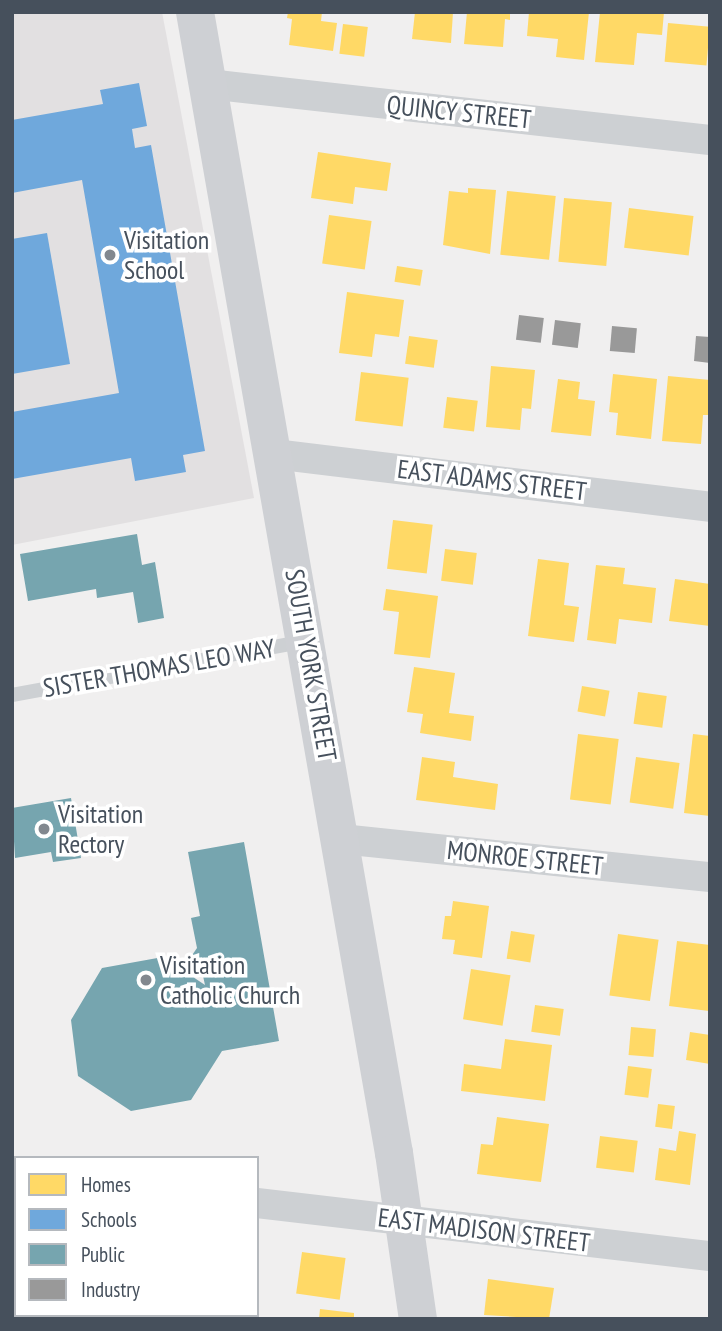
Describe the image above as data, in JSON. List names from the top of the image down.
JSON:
{
  "streets": {
    "main road": ["SOUTH YORK STREET"],
    "street": [
      "QUINCY STREET",
      "EAST ADAMS STREET",
      "MONROE STREET",
      "EAST MADISON STREET"
    ],
    "lane": ["SISTER THOMAS LEO WAY"]
  },
  "crossings": [
    ["QUINCY STREET", "SOUTH YORK STREET"],
    ["EAST ADAMS STREET", "SOUTH YORK STREET"],
    ["SOUTH YORK STREET", "SISTER THOMAS LEO WAY"],
    ["SOUTH YORK STREET", "MONROE STREET"],
    ["SOUTH YORK STREET", "EAST MADISON STREET"]
  ],
  "places": ["Visitation School", "Visitation Rectory", "Visitation Catholic Church"],
  "legend": [
    "Homes",
    "Schools",
    "Public",
    "Industry"
  ]
}
